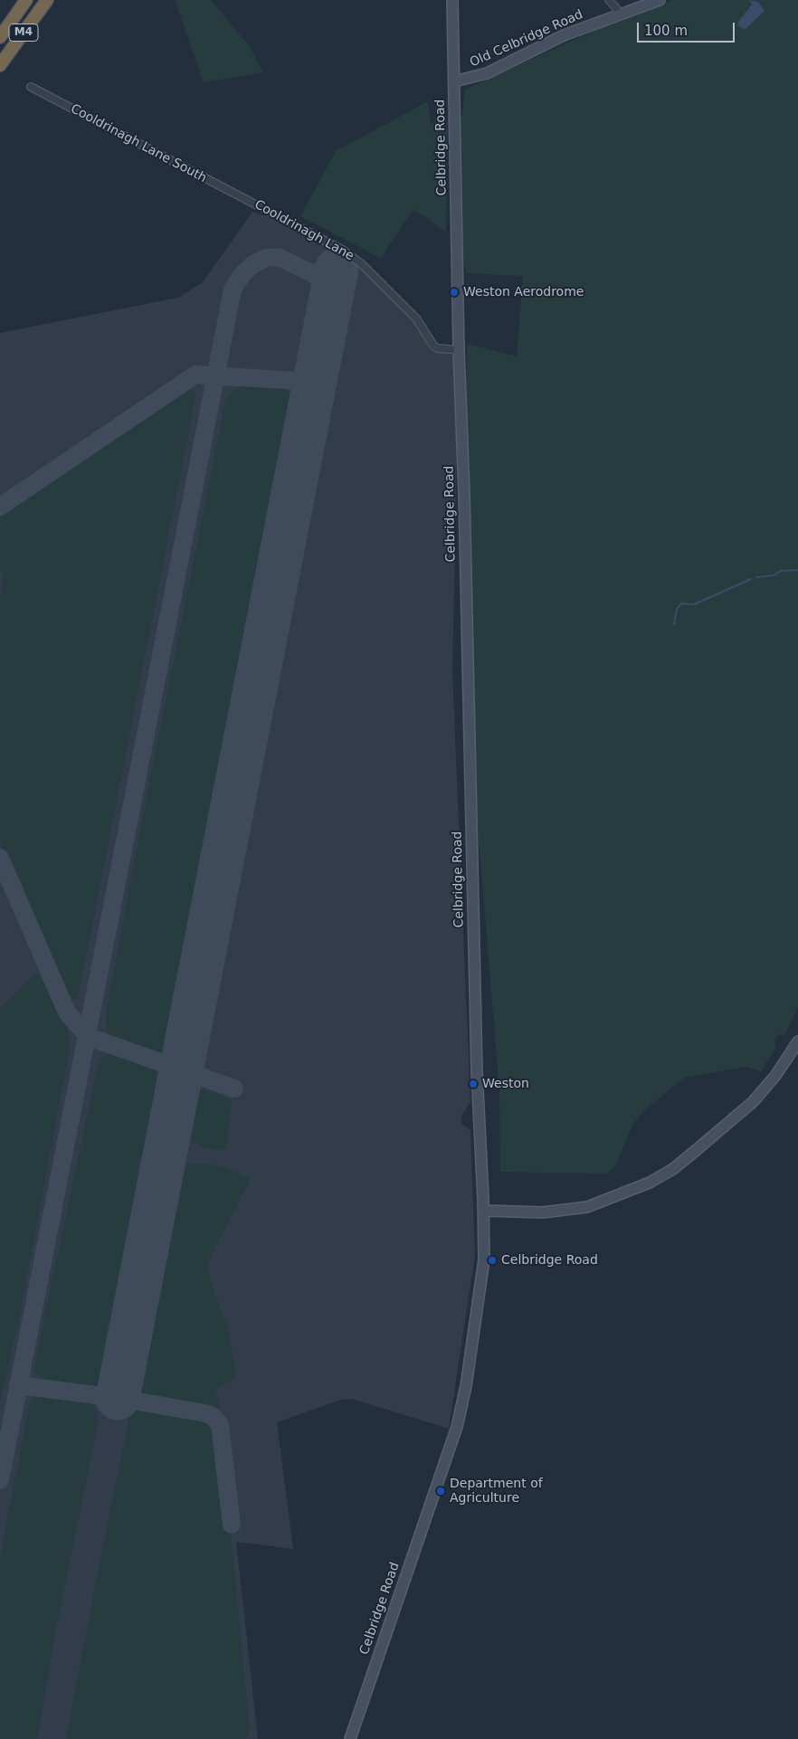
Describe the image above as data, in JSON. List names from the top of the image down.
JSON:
{
  "streets": {
    "highway": ["M4"],
    "main road": ["Old Celbridge Road", "Celbridge Road"],
    "street": ["Cooldrinagh Lane South", "Cooldrinagh Lane"]
  },
  "crossings": [
    ["Old Celbridge Road", "Celbridge Road"],
    ["Cooldrinagh Lane South", "Cooldrinagh Lane"],
    ["Celbridge Road", "Cooldrinagh Lane"]
  ],
  "places": [
    "Weston Aerodrome",
    "Weston",
    "Celbridge Road",
    "Department of Agriculture"
  ],
  "scale_bar": "100 m"
}
